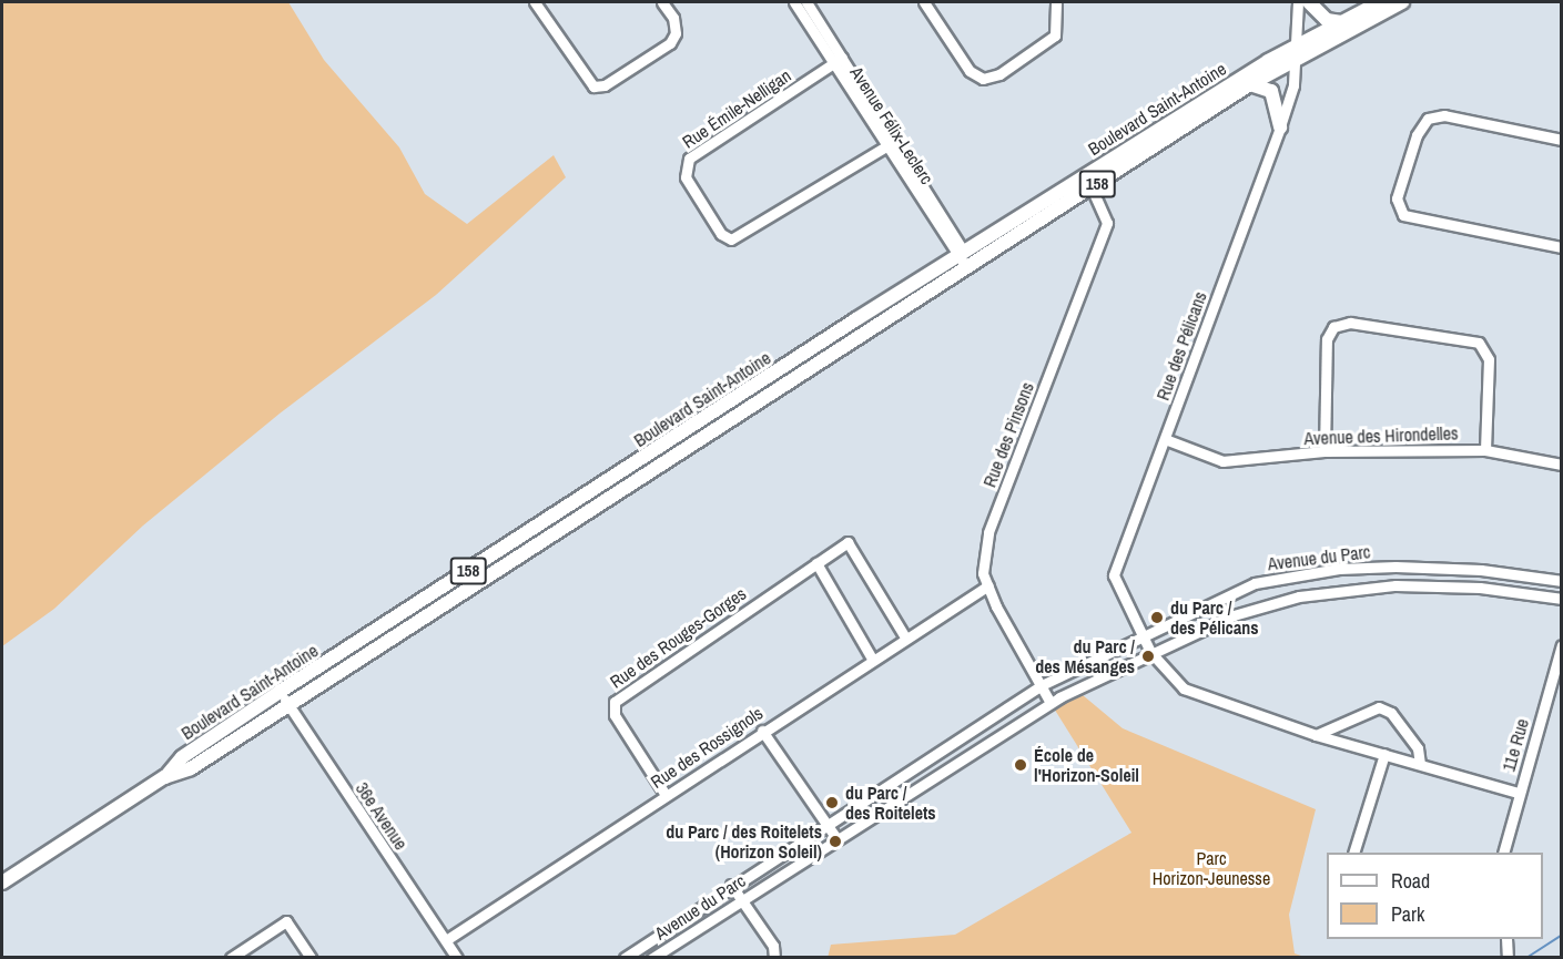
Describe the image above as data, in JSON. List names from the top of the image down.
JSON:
{
  "streets": {
    "main road": ["Boulevard Saint-Antoine", "158"],
    "street": [
      "Rue Émile-Nelligan",
      "Avenue Félix-Leclerc",
      "Rue des Pélicans",
      "Rue des Pinsons",
      "Avenue des Hirondelles",
      "Avenue du Parc",
      "Rue des Rouges-Gorges",
      "11e Rue",
      "Rue des Rossignols",
      "36e Avenue"
    ]
  },
  "crossings": [
    ["Rue Émile-Nelligan", "Avenue Félix-Leclerc"],
    ["Boulevard Saint-Antoine", "Avenue Félix-Leclerc"],
    ["Boulevard Saint-Antoine", "158"],
    ["Boulevard Saint-Antoine", "Rue des Pélicans"],
    ["Boulevard Saint-Antoine", "Rue des Pinsons"],
    ["Boulevard Saint-Antoine", "36e Avenue"],
    ["158", "Rue des Pélicans"],
    ["Rue des Pélicans", "Avenue des Hirondelles"],
    ["Rue des Pélicans", "Avenue du Parc"],
    ["Rue des Pélicans", "11e Rue"],
    ["Rue des Pinsons", "Avenue du Parc"],
    ["Rue des Pinsons", "Rue des Rossignols"],
    ["Rue des Rouges-Gorges", "Rue des Rossignols"],
    ["Rue des Rossignols", "36e Avenue"]
  ],
  "parks": ["Parc Horizon-Jeunesse"],
  "places": [
    "du Parc / des Pélicans",
    "du Parc / des Mésanges",
    "École de l'Horizon-Soleil",
    "du Parc / des Roitelets",
    "du Parc / des Roitelets (Horizon Soleil)"
  ],
  "legend": ["Road", "Park"]
}
